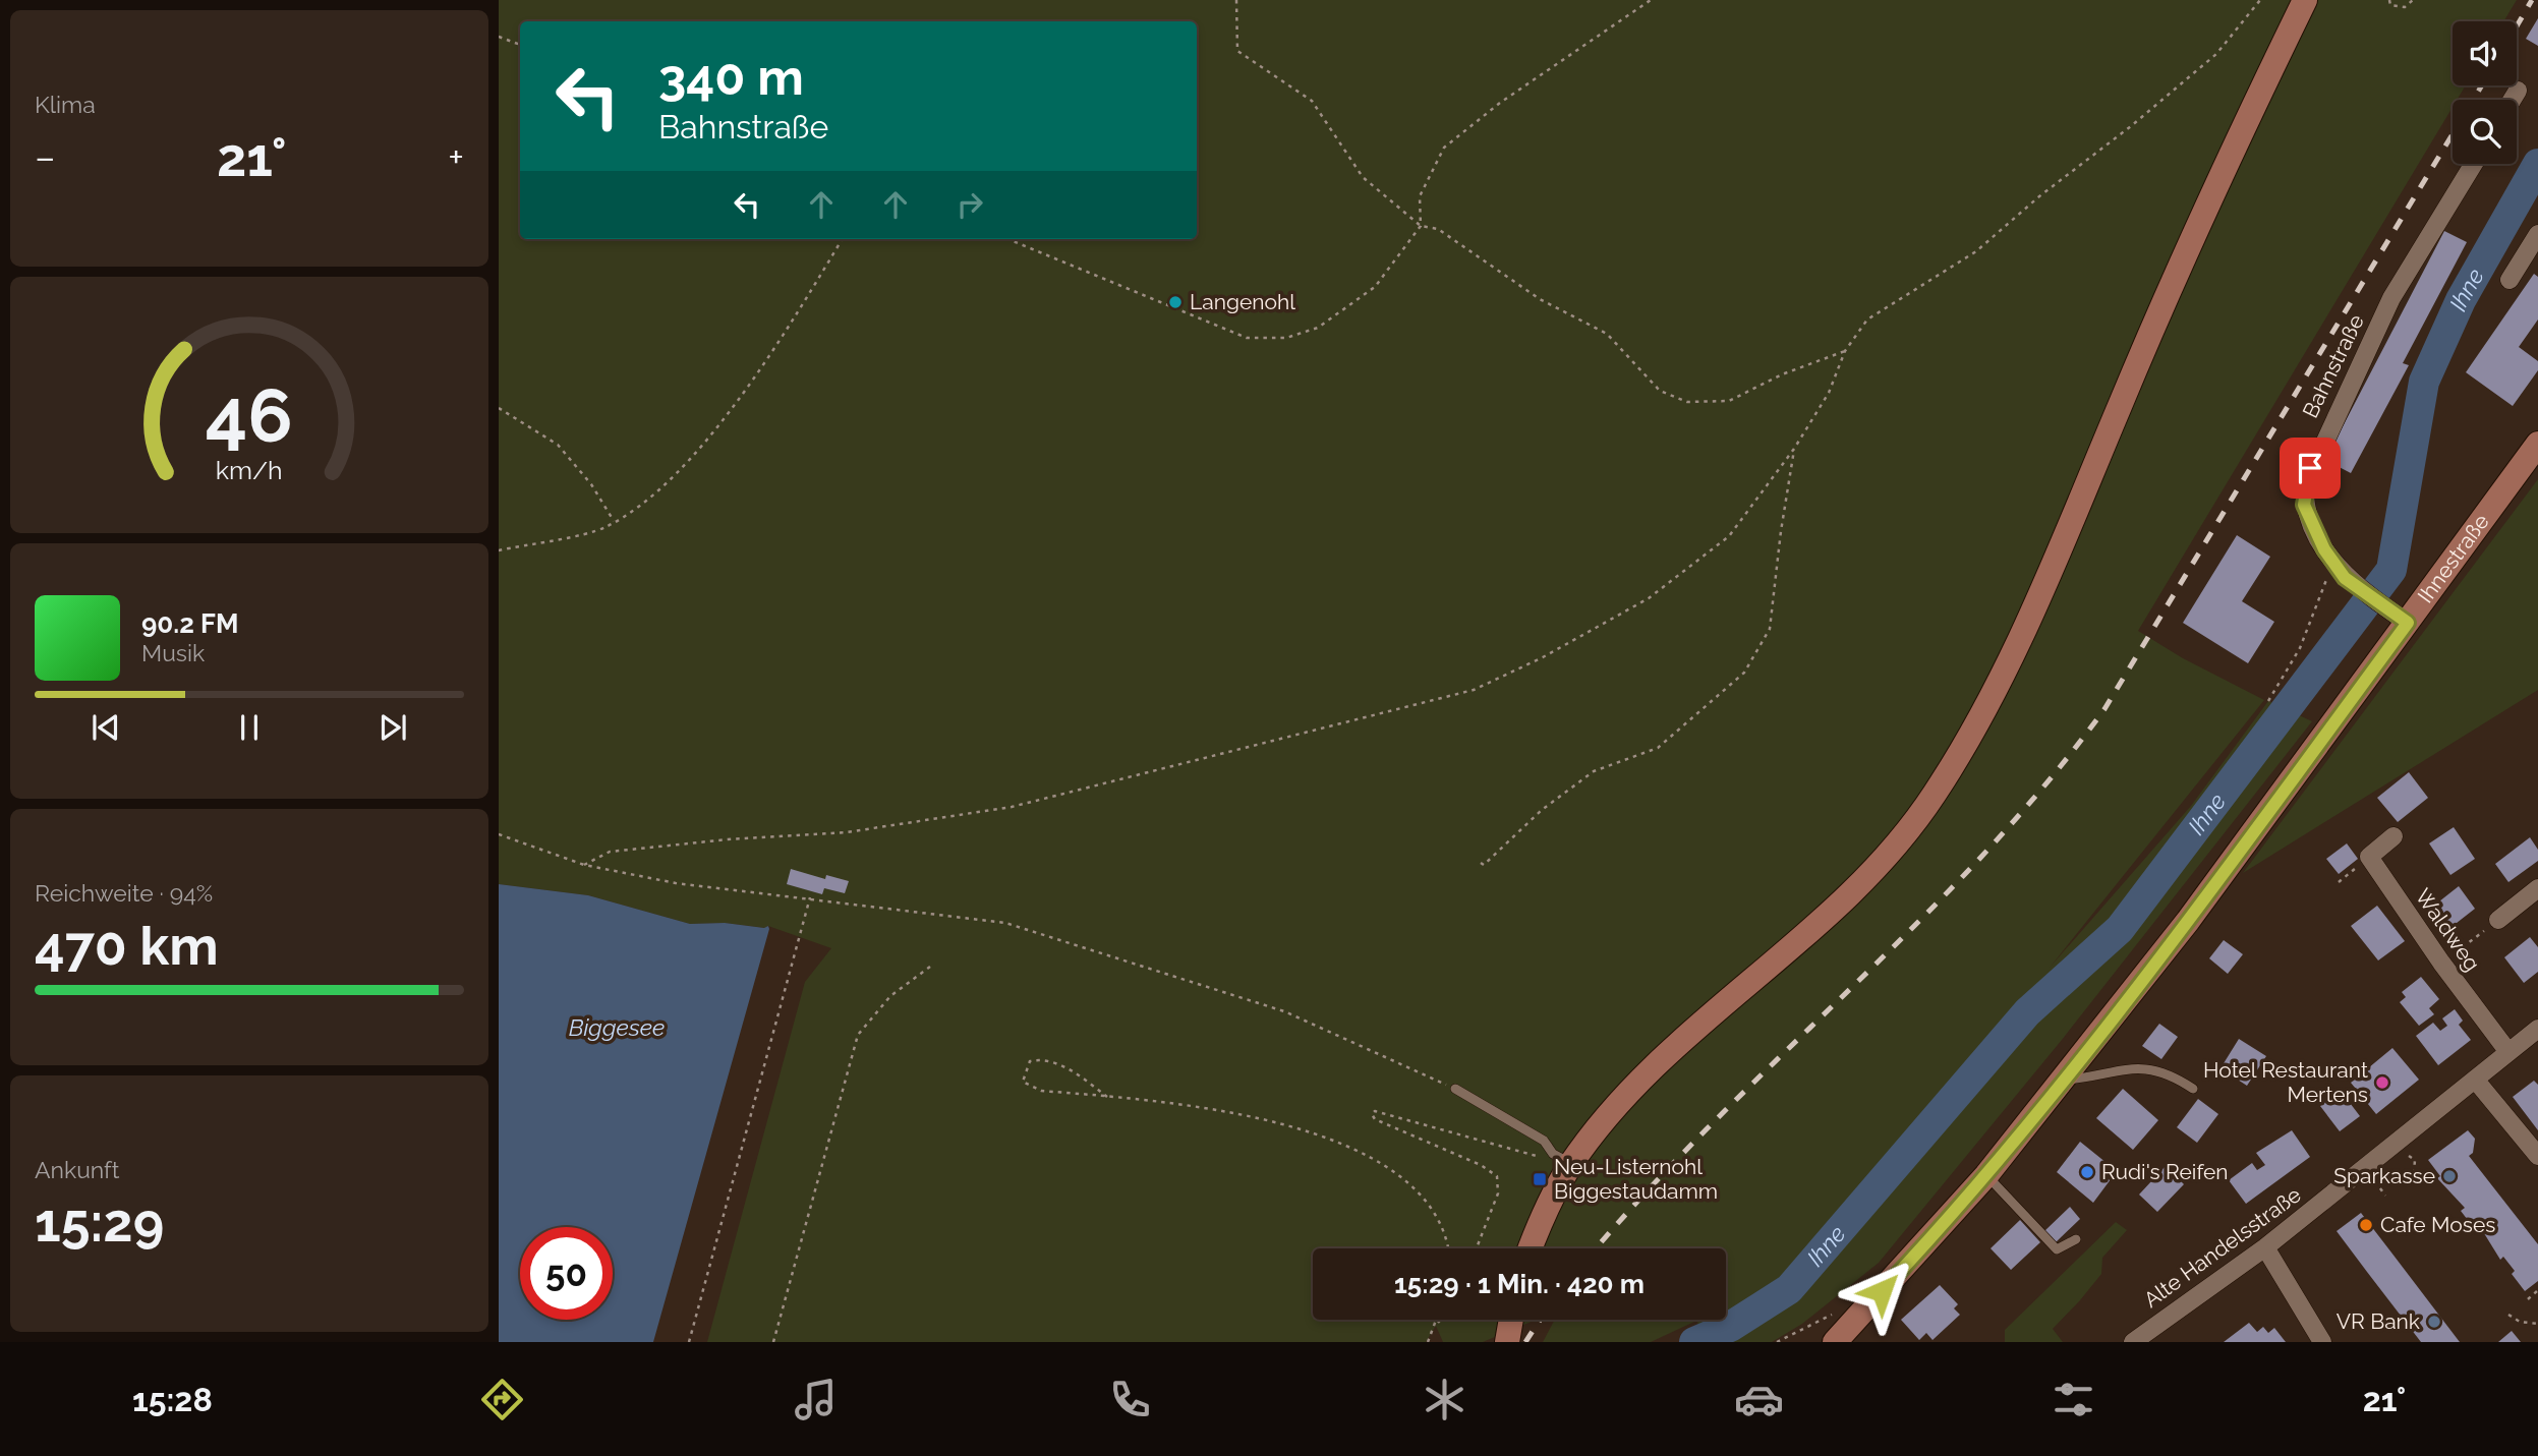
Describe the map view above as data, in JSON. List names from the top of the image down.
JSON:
{
  "streets": {
    "main road": ["Ihnestraße"],
    "street": ["Bahnstraße", "Waldweg", "Alte Handelsstraße"]
  },
  "crossings": [
    ["Bahnstraße", "Ihnestraße"],
    ["Waldweg", "Alte Handelsstraße"]
  ],
  "water": ["Ihne", "Biggesee"],
  "places": {
    "other": [
      "Langenohl",
      "Hotel Restaurant Mertens",
      "Rudi's Reifen",
      "Sparkasse",
      "Cafe Moses",
      "VR Bank"
    ],
    "transit": ["Neu-Listernohl Biggestaudamm"]
  },
  "page": {
    "tile": [
      "Klima",
      ["Reichweite · 94%", "470 km"],
      ["Ankunft", "15:29"]
    ],
    "turn": ["340 m", "Bahnstraße"],
    "heat": ["−", "21°", "+"],
    "song": ["90.2 FM", "Musik"],
    "limit": "50",
    "trip": "15:29 · 1 Min. · 420 m",
    "tabs": ["15:28", "21°"],
    "gauge": ["46", "km/h"]
  }
}
